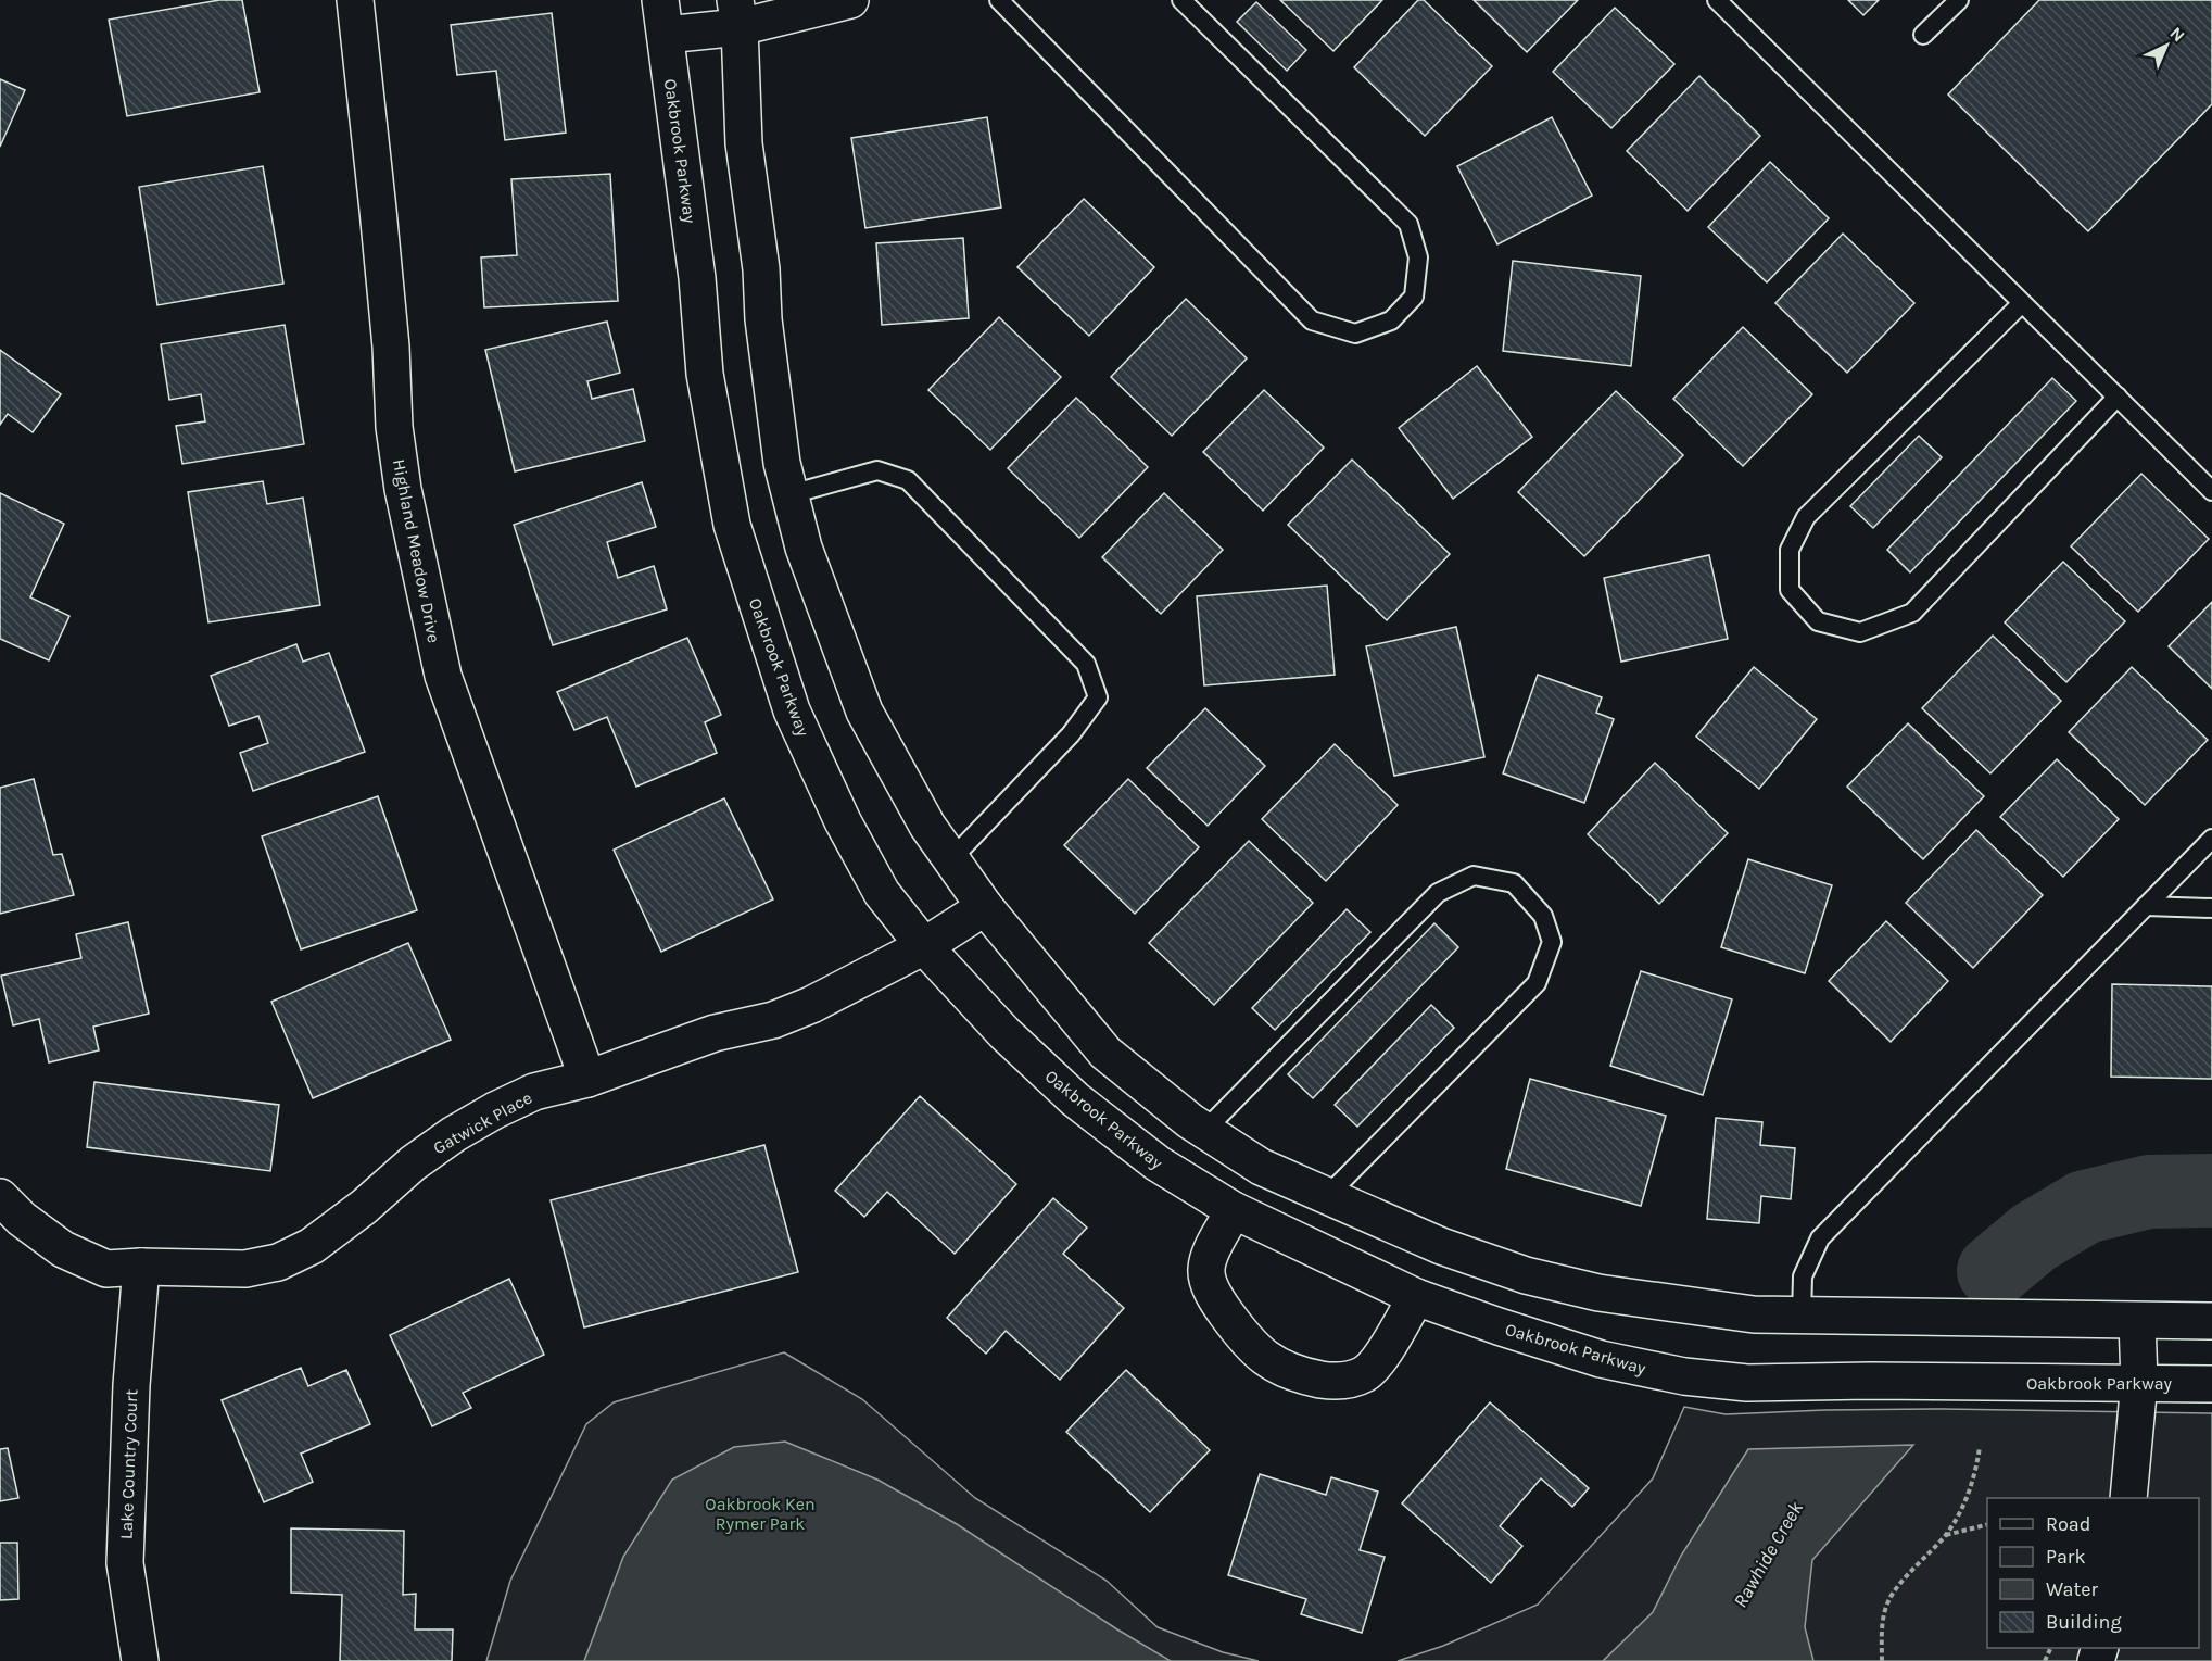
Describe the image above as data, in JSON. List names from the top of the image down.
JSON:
{
  "streets": {
    "street": [
      "Oakbrook Parkway",
      "Highland Meadow Drive",
      "Gatwick Place",
      "Lake Country Court"
    ]
  },
  "crossings": [
    ["Oakbrook Parkway", "Gatwick Place"],
    ["Highland Meadow Drive", "Gatwick Place"],
    ["Gatwick Place", "Lake Country Court"]
  ],
  "water": ["Rawhide Creek"],
  "parks": ["Oakbrook Ken Rymer Park"],
  "legend": [
    "Road",
    "Park",
    "Water",
    "Building"
  ],
  "north": "top right"
}
